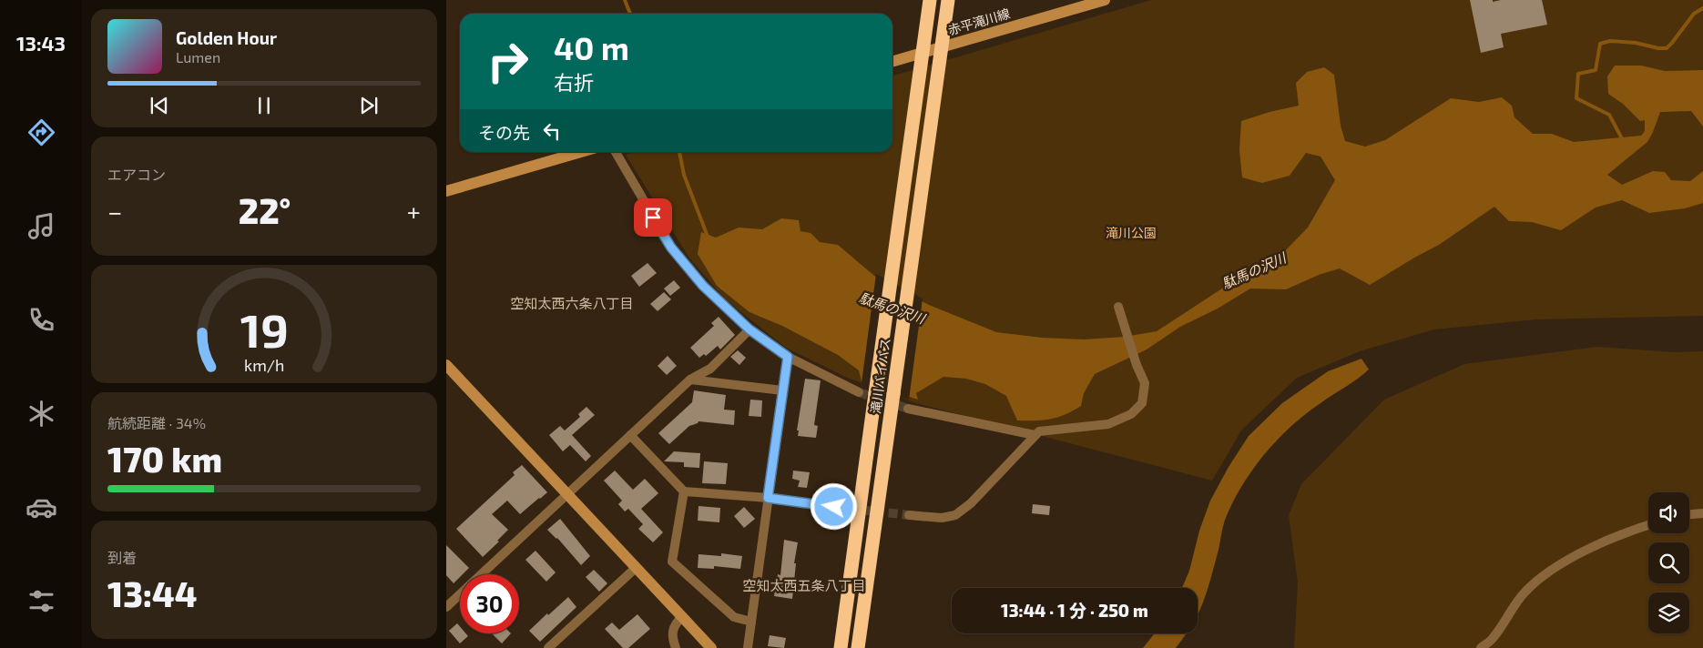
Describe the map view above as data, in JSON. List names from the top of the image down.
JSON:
{
  "streets": {
    "highway": ["滝川バイパス"],
    "street": ["赤平滝川線"]
  },
  "districts": ["空知太西六条八丁目", "空知太西五条八丁目"],
  "water": ["駄馬の沢川"],
  "parks": ["滝川公園"],
  "page": {
    "tabs": "13:43",
    "turn": ["40 m", "右折"],
    "song": ["Golden Hour", "Lumen"],
    "then": "その先",
    "tile": [
      "エアコン",
      ["航続距離 · 34%", "170 km"],
      ["到着", "13:44"]
    ],
    "heat": ["−", "22°", "+"],
    "limit": "30",
    "trip": "13:44 · 1 分 · 250 m",
    "gauge": ["19", "km/h"]
  }
}
